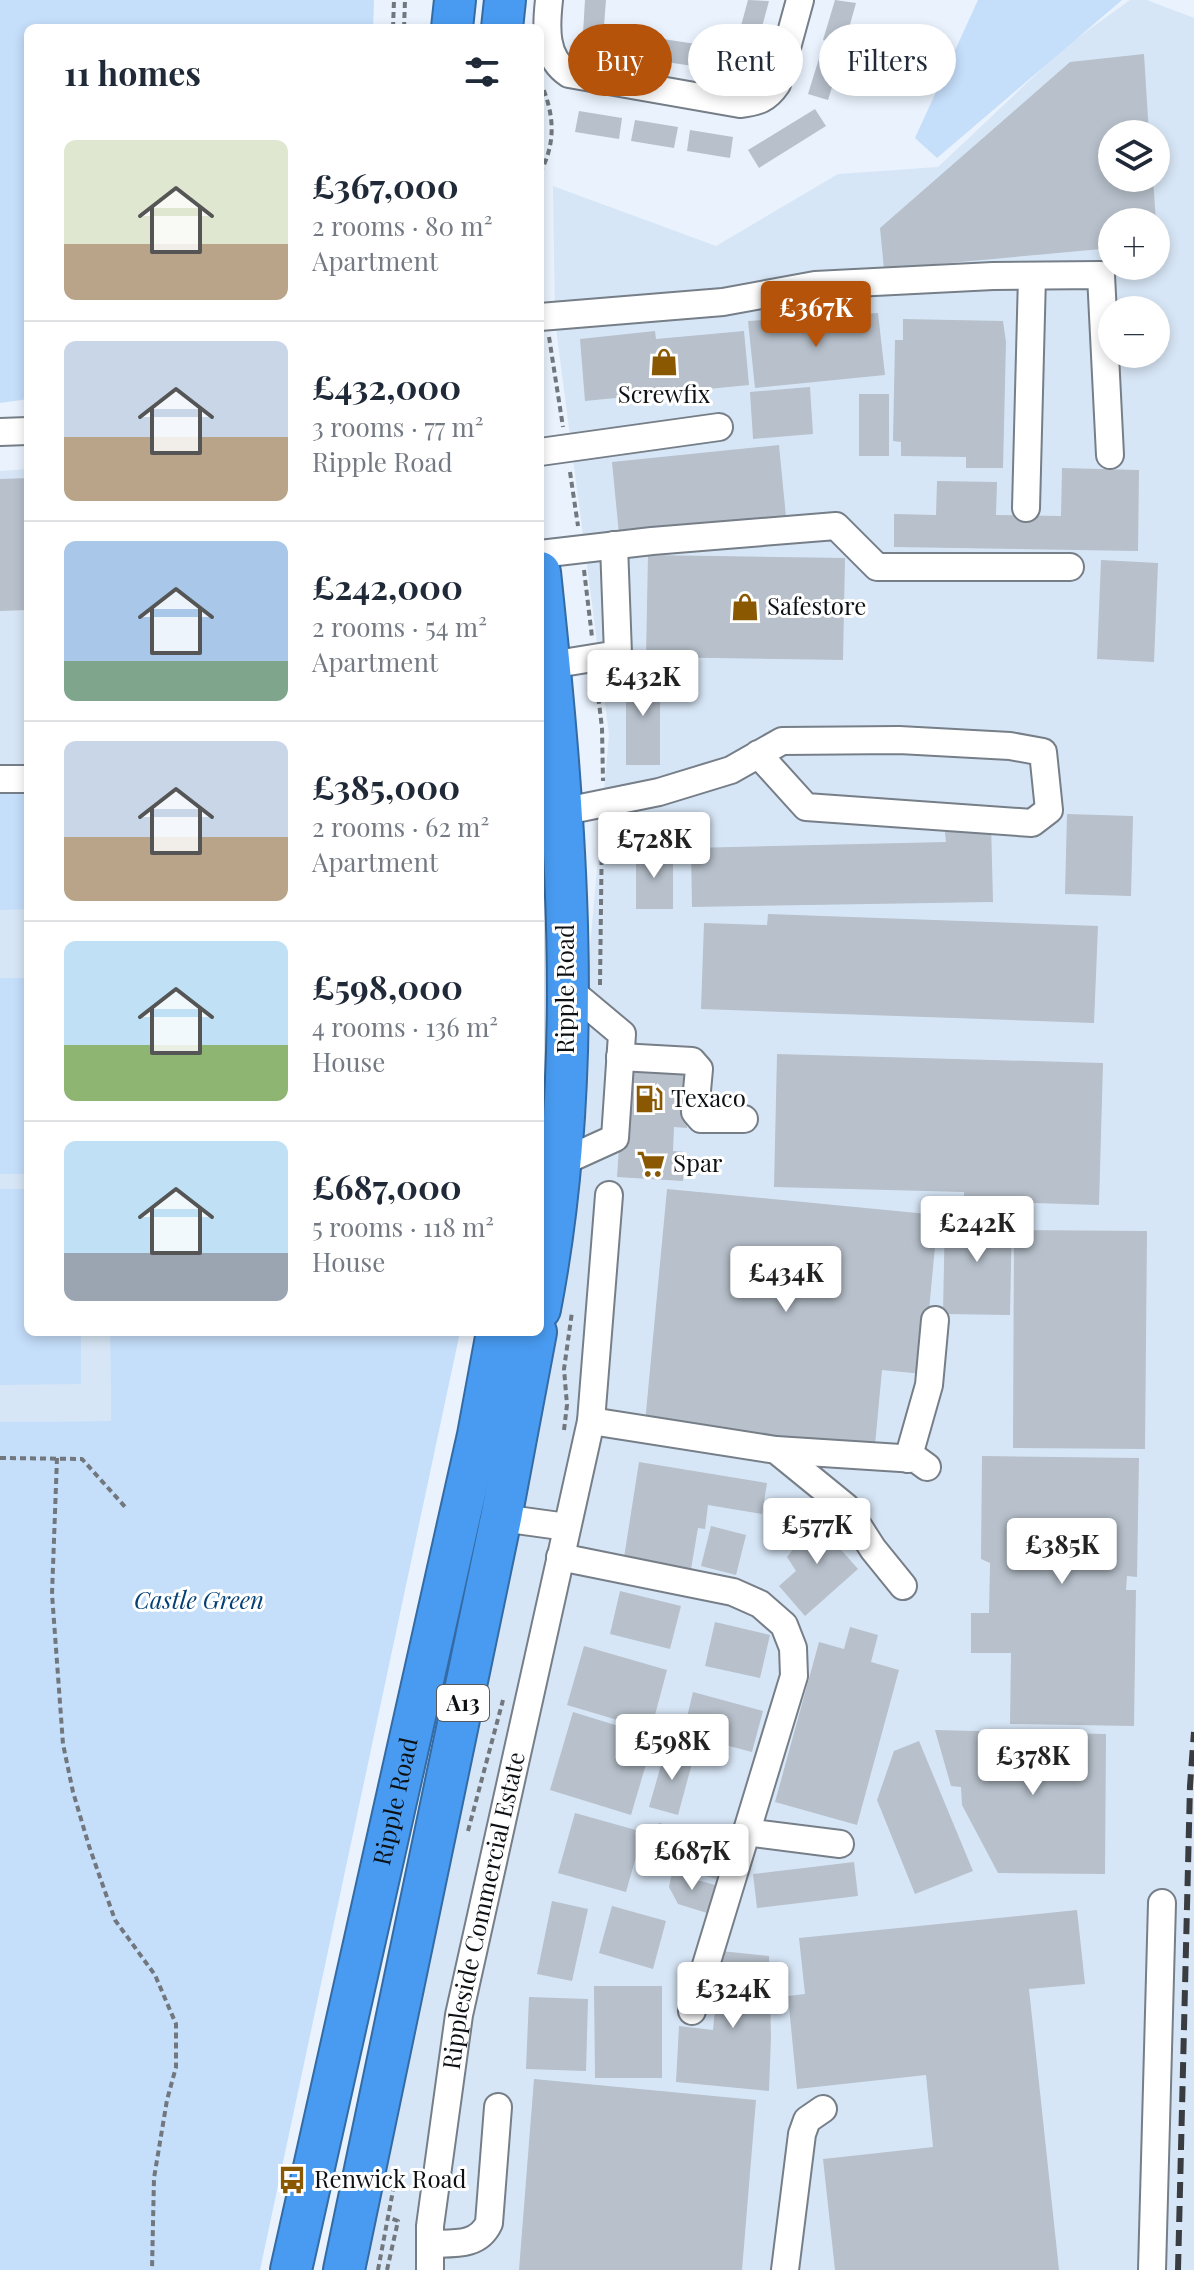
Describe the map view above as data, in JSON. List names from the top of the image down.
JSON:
{
  "streets": {
    "highway": ["Ripple Road", "A13"],
    "street": ["Rippleside Commercial Estate"]
  },
  "parks": ["Castle Green"],
  "places": {
    "shop": ["Screwfix", "Safestore"],
    "fuel station": ["Texaco"],
    "supermarket": ["Spar"],
    "bus stop": ["Renwick Road"]
  },
  "page": {
    "chip": ["Buy", "Rent", "Filters"],
    "heading": "11 homes",
    "map_buttons": ["+", "−"],
    "list": [
      {
        "name": "£367,000",
        "note": "2 rooms · 80 m² · Apartment"
      },
      {
        "name": "£432,000",
        "note": "3 rooms · 77 m² · Ripple Road"
      },
      {
        "name": "£242,000",
        "note": "2 rooms · 54 m² · Apartment"
      },
      {
        "name": "£385,000",
        "note": "2 rooms · 62 m² · Apartment"
      },
      {
        "name": "£598,000",
        "note": "4 rooms · 136 m² · House"
      },
      {
        "name": "£687,000",
        "note": "5 rooms · 118 m² · House"
      }
    ],
    "price": [
      "£367K",
      "£432K",
      "£728K",
      "£242K",
      "£434K",
      "£577K",
      "£385K",
      "£598K",
      "£378K",
      "£687K",
      "£324K"
    ]
  }
}
